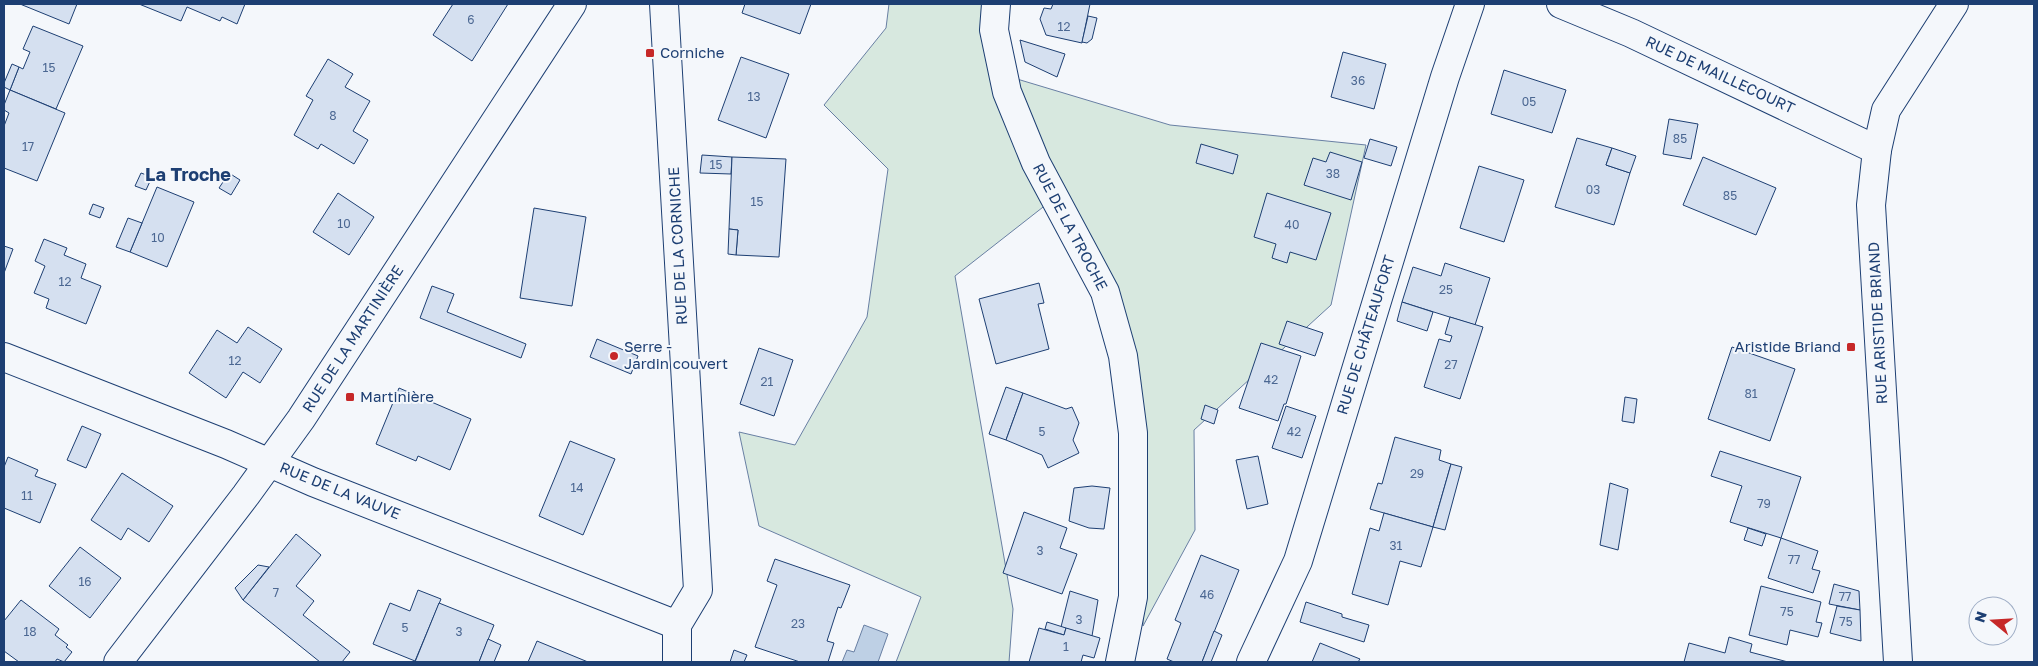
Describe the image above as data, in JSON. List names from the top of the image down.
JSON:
{
  "streets": {
    "street": [
      "RUE DE MAILLECOURT",
      "RUE DE LA TROCHE",
      "RUE DE LA CORNICHE",
      "RUE ARISTIDE BRIAND",
      "RUE DE CHÂTEAUFORT",
      "RUE DE LA MARTINIÈRE",
      "RUE DE LA VAUVE"
    ]
  },
  "crossings": [
    ["RUE DE MAILLECOURT", "RUE ARISTIDE BRIAND"],
    ["RUE DE LA CORNICHE", "RUE DE LA VAUVE"],
    ["RUE DE LA MARTINIÈRE", "RUE DE LA VAUVE"]
  ],
  "districts": ["La Troche"],
  "places": {
    "transit": ["Corniche", "Aristide Briand", "Martinière"],
    "other": ["Serre - Jardin couvert"]
  },
  "house_numbers": [
    "6",
    "12",
    "15",
    "36",
    "13",
    "05",
    "8",
    "85",
    "17",
    "15",
    "38",
    "03",
    "85",
    "15",
    "10",
    "40",
    "10",
    "12",
    "25",
    "12",
    "27",
    "42",
    "21",
    "81",
    "5",
    "42",
    "29",
    "14",
    "11",
    "79",
    "31",
    "3",
    "77",
    "16",
    "7",
    "46",
    "77",
    "75",
    "3",
    "75",
    "23",
    "5",
    "18",
    "3",
    "1"
  ],
  "north": "left"
}
